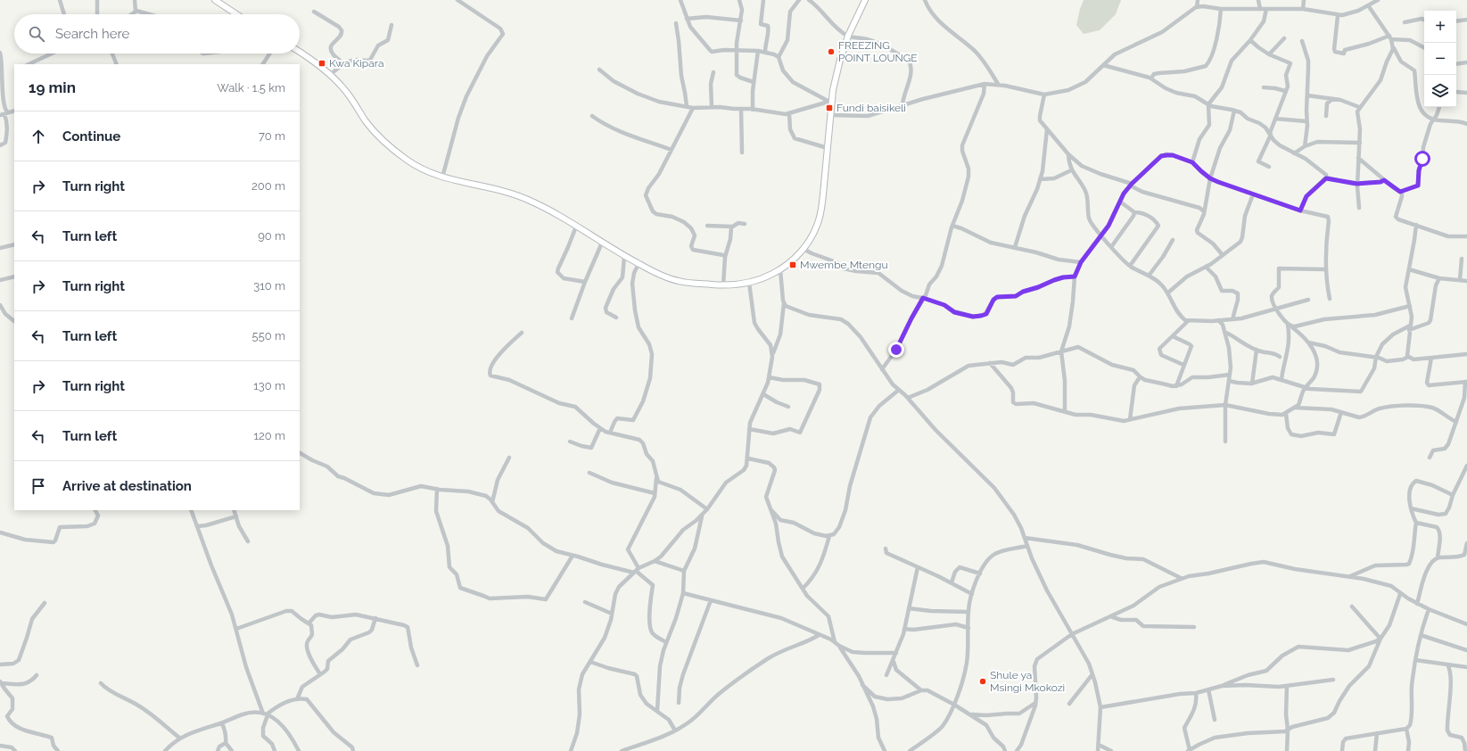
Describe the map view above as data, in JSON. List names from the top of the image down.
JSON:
{
  "places": {
    "other": ["FREEZING POINT LOUNGE", "Shule ya Msingi Mkokozi"],
    "transit": ["Kwa Kipara", "Fundi baisikeli", "Mwembe Mtengu"]
  },
  "page": {
    "map_buttons": ["+", "−"],
    "search": "Search here",
    "heading": ["19 min", "Walk · 1.5 km"],
    "list": [
      ["Continue", "70 m"],
      ["Turn right", "200 m"],
      ["Turn left", "90 m"],
      ["Turn right", "310 m"],
      ["Turn left", "550 m"],
      ["Turn right", "130 m"],
      ["Turn left", "120 m"],
      "Arrive at destination"
    ]
  }
}
